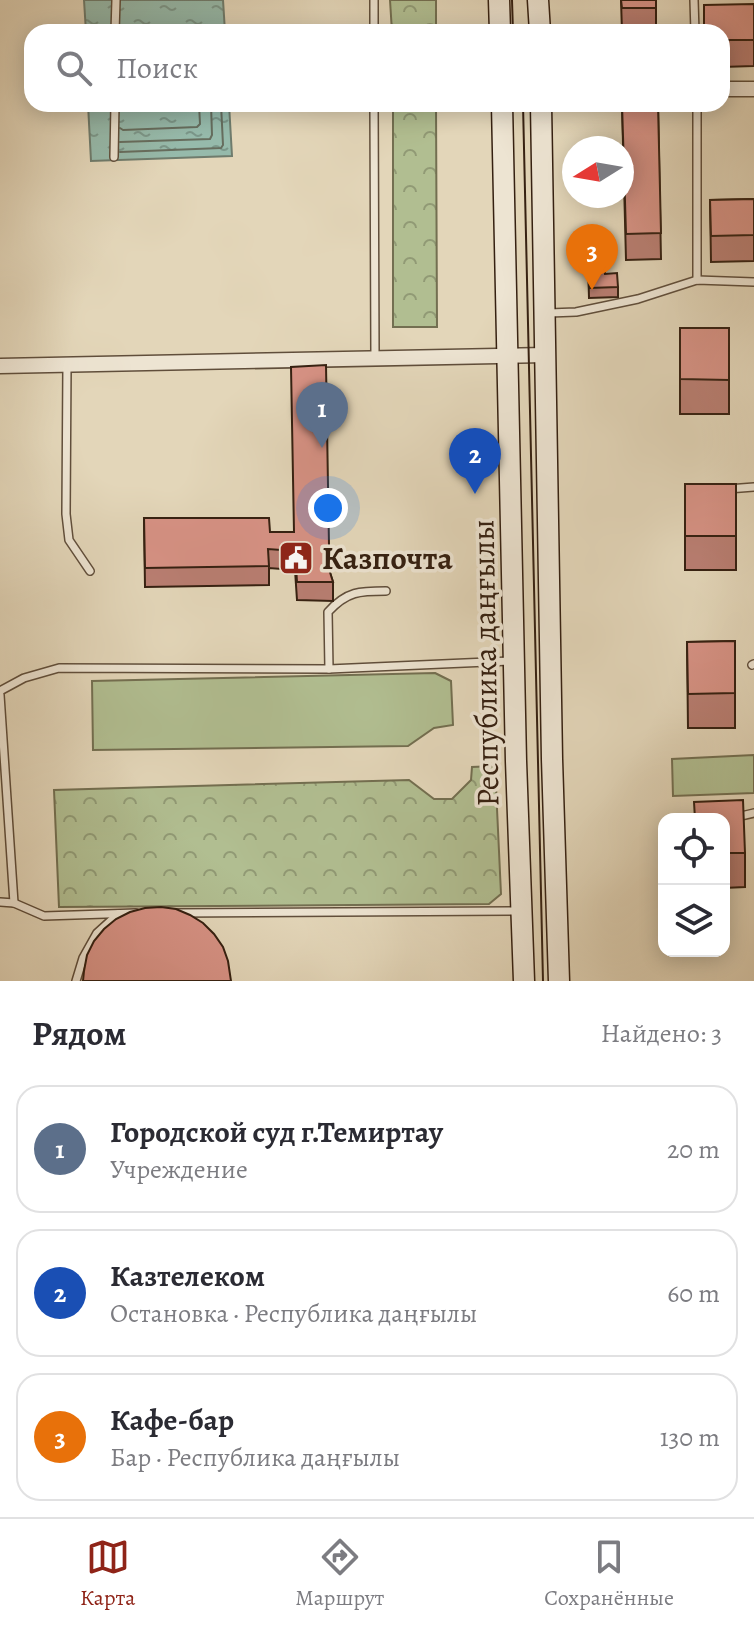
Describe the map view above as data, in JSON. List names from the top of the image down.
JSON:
{
  "streets": {
    "main road": ["Республика даңғылы"]
  },
  "places": {
    "public building": ["Казпочта"]
  },
  "north": "left",
  "page": {
    "search": "Поиск",
    "pins": ["3", "1", "2"],
    "heading": ["Рядом", "Найдено: 3"],
    "list": [
      {
        "mark": "1",
        "name": "Городской суд г.Темиртау",
        "note": "Учреждение",
        "value": "20 m"
      },
      {
        "mark": "2",
        "name": "Казтелеком",
        "note": "Остановка · Республика даңғылы",
        "value": "60 m"
      },
      {
        "mark": "3",
        "name": "Кафе-бар",
        "note": "Бар · Республика даңғылы",
        "value": "130 m"
      }
    ],
    "nav": ["Карта", "Маршрут", "Сохранённые"]
  }
}
